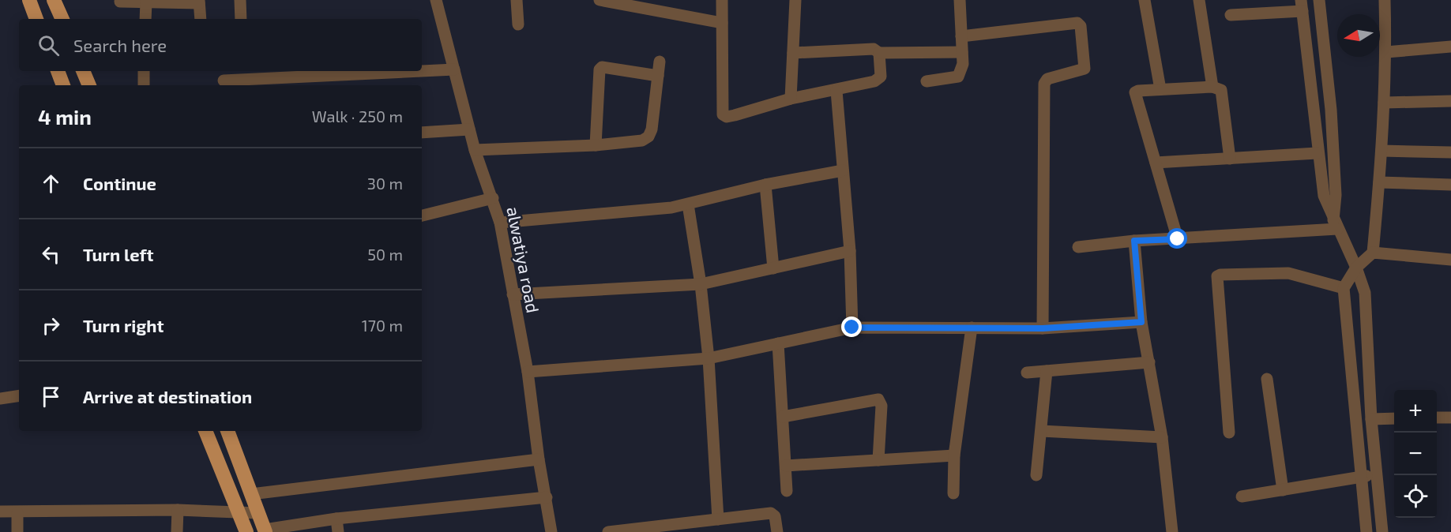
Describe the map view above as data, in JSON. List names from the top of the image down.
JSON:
{
  "streets": {
    "street": ["alwatiya road"]
  },
  "north": "left",
  "page": {
    "search": "Search here",
    "heading": ["4 min", "Walk · 250 m"],
    "list": [
      ["Continue", "30 m"],
      ["Turn left", "50 m"],
      ["Turn right", "170 m"],
      "Arrive at destination"
    ],
    "map_buttons": ["+", "−"]
  }
}
